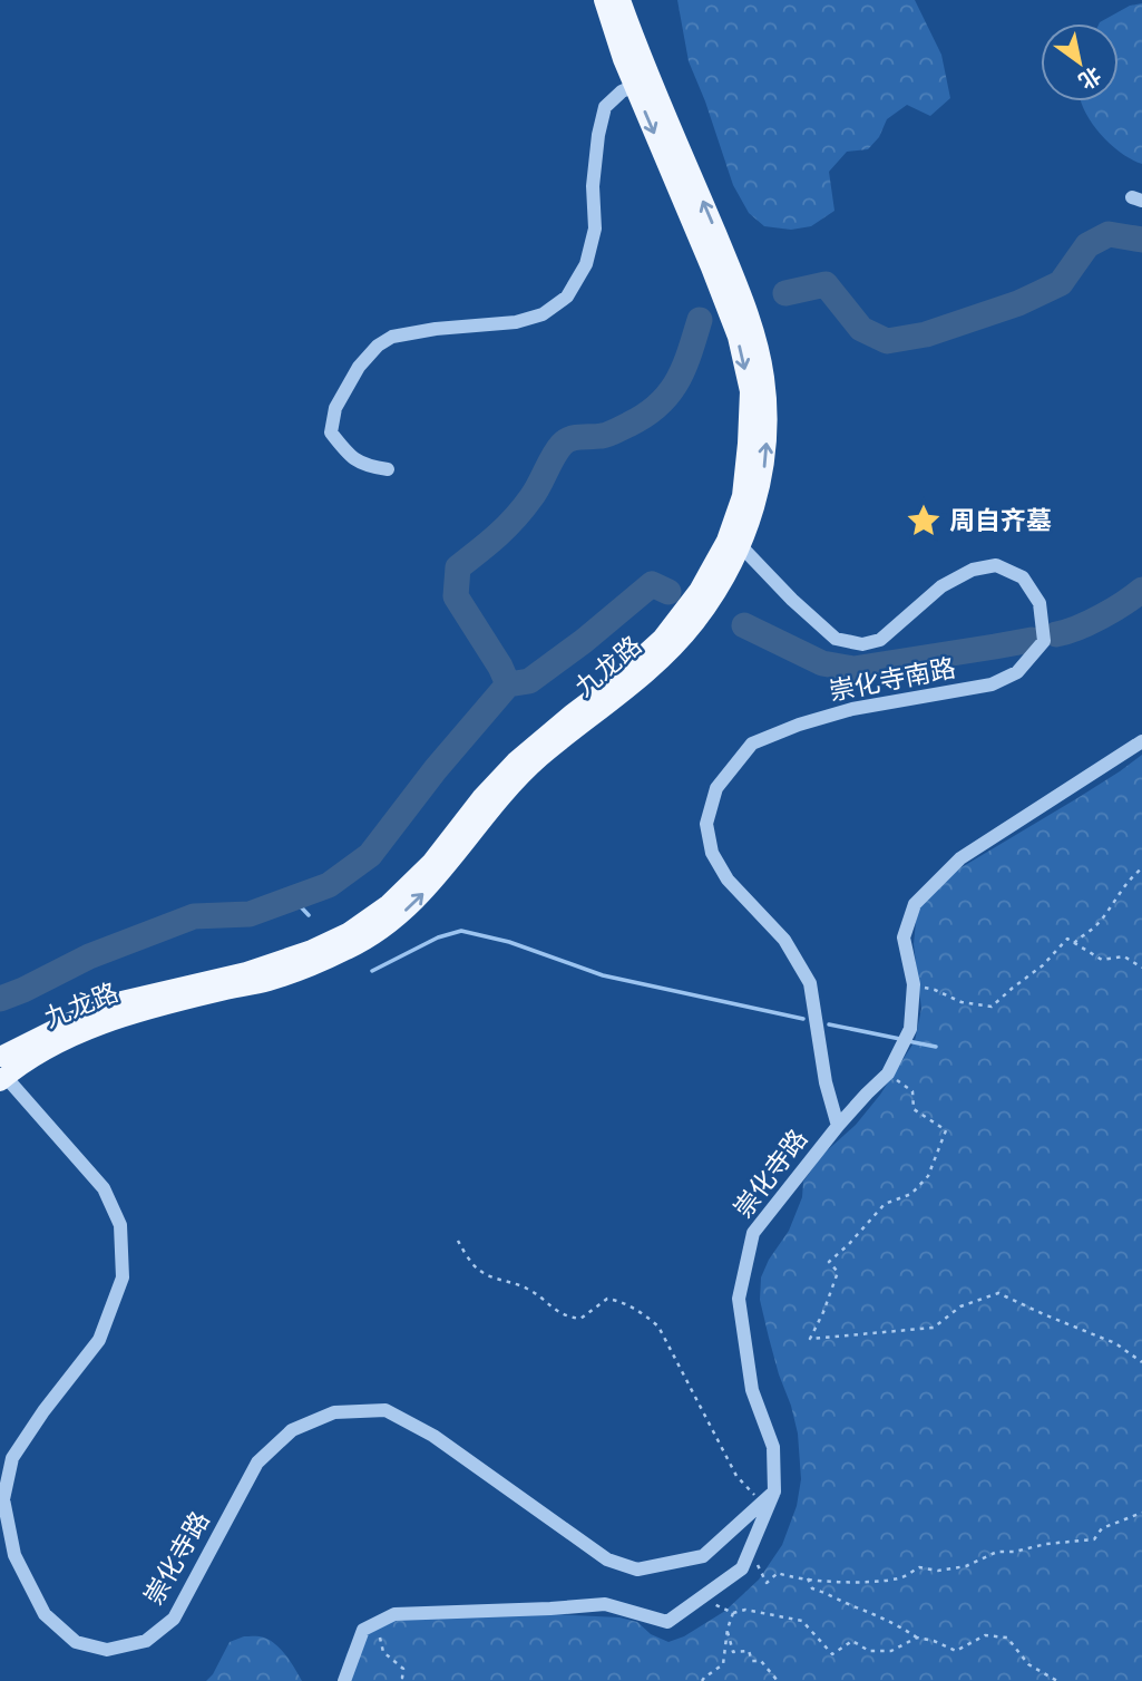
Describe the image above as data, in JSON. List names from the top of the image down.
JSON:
{
  "streets": {
    "main road": ["九龙路"],
    "street": ["崇化寺南路", "崇化寺路"]
  },
  "crossings": [
    ["九龙路", "崇化寺南路"],
    ["九龙路", "崇化寺路"],
    ["崇化寺南路", "崇化寺路"]
  ],
  "places": {
    "place": ["周自齐墓"]
  },
  "north": "bottom right"
}
